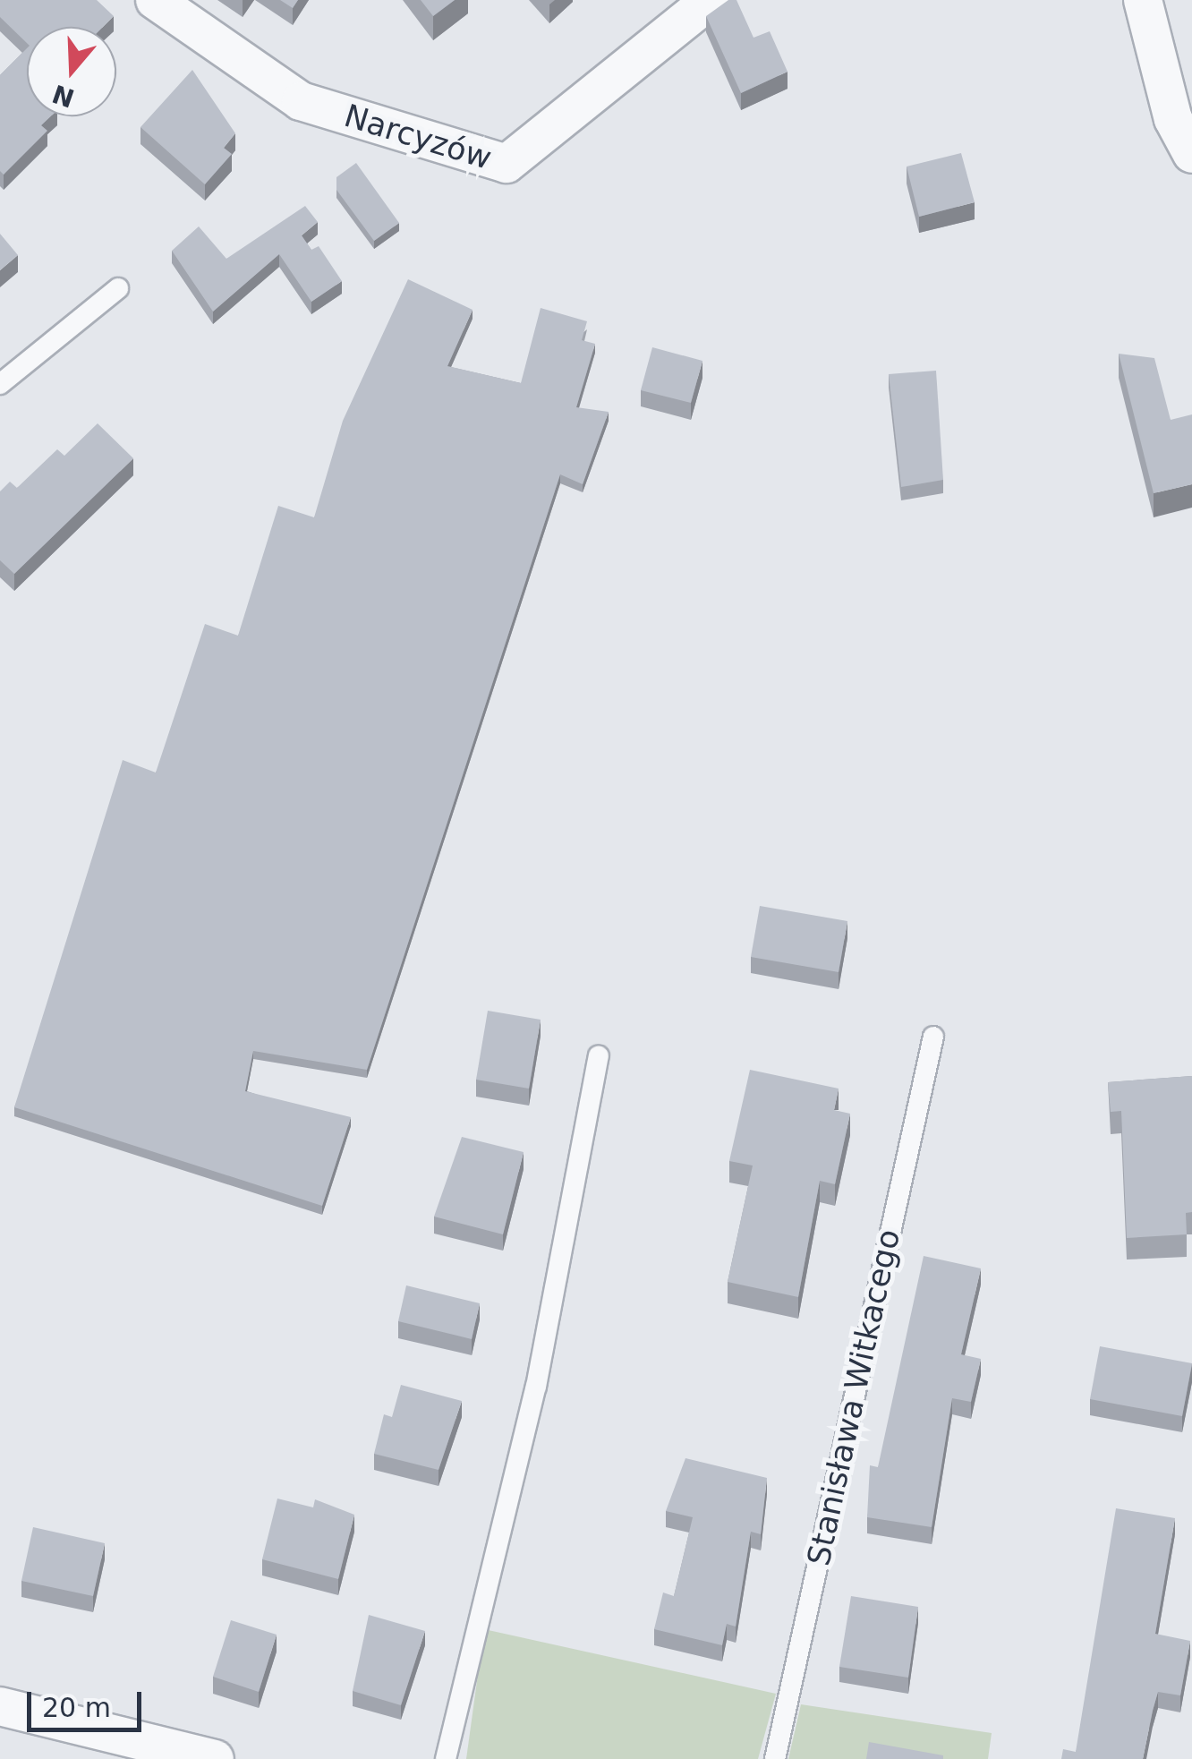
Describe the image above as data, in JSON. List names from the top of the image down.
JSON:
{
  "streets": {
    "street": ["Narcyzów"],
    "lane": ["Stanisława Witkacego"]
  },
  "scale_bar": "20 m",
  "north": "bottom"
}
